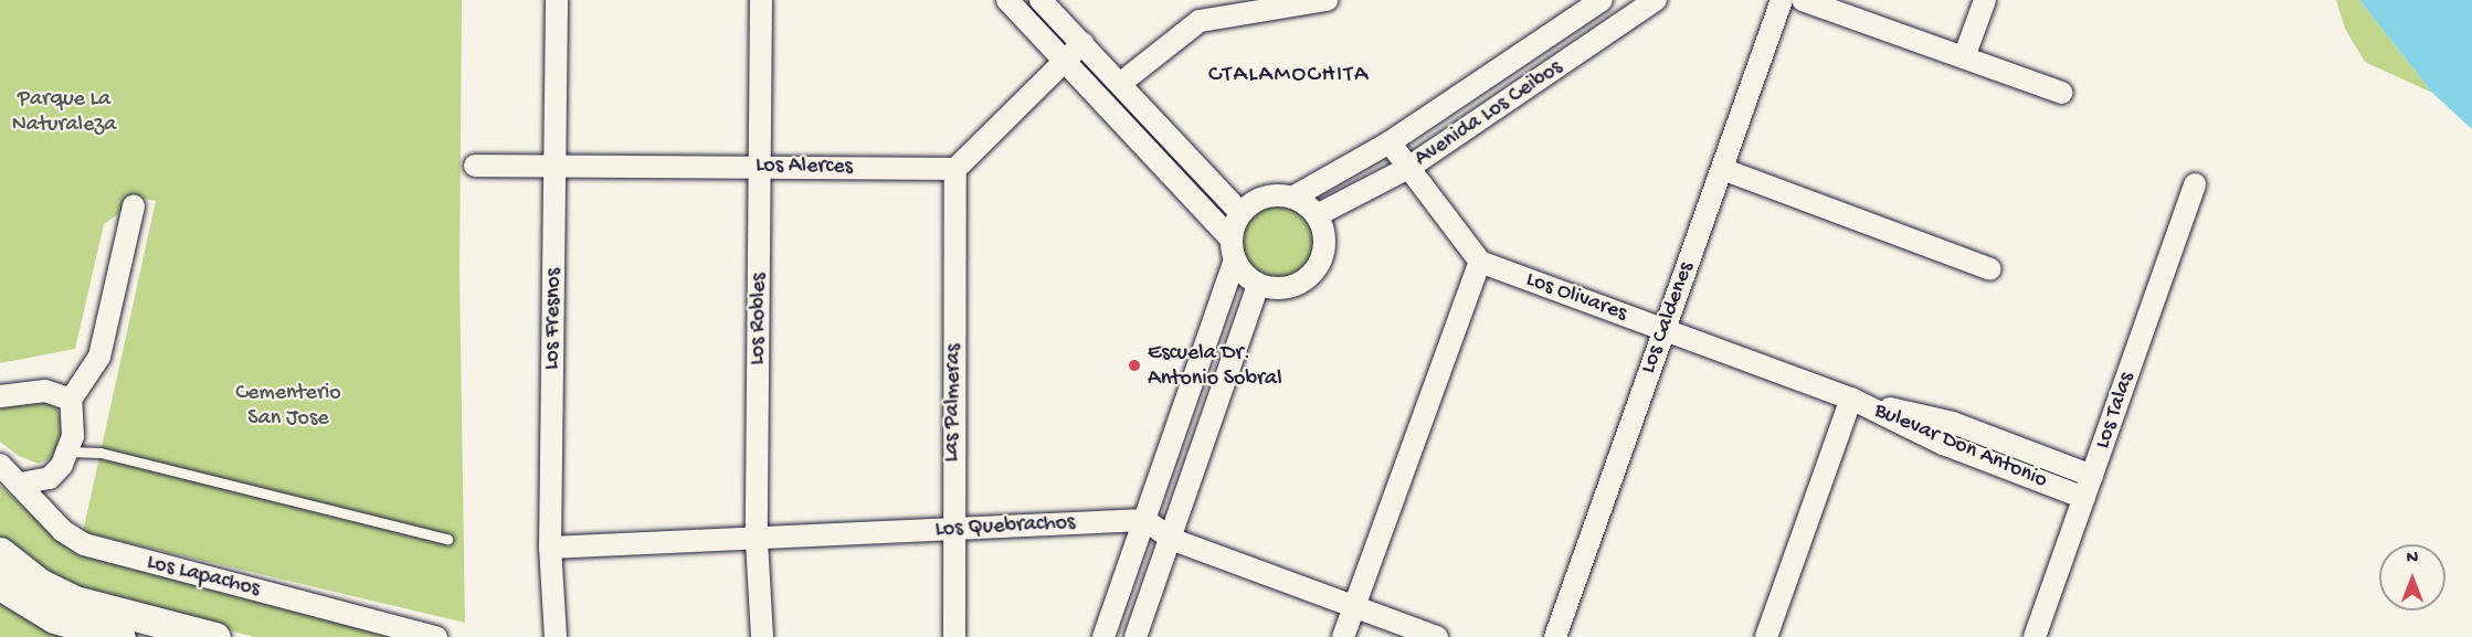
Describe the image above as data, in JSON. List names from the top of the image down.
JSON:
{
  "streets": {
    "street": [
      "Avenida Los Ceibos",
      "Los Alerces",
      "Los Olivares",
      "Los Caldenes",
      "Los Fresnos",
      "Los Robles",
      "Las Palmeras",
      "Los Talas",
      "Bulevar Don Antonio",
      "Los Quebrachos",
      "Los Lapachos"
    ]
  },
  "crossings": [
    ["Los Alerces", "Los Fresnos"],
    ["Los Alerces", "Los Robles"],
    ["Los Alerces", "Las Palmeras"],
    ["Los Olivares", "Los Caldenes"],
    ["Los Olivares", "Bulevar Don Antonio"],
    ["Los Fresnos", "Los Quebrachos"],
    ["Los Robles", "Los Quebrachos"],
    ["Las Palmeras", "Los Quebrachos"],
    ["Los Talas", "Bulevar Don Antonio"]
  ],
  "districts": ["CTALAMOCHITA"],
  "parks": ["Parque La Naturaleza", "Cementerio San Jose"],
  "places": ["Escuela Dr. Antonio Sobral"],
  "north": "top"
}
